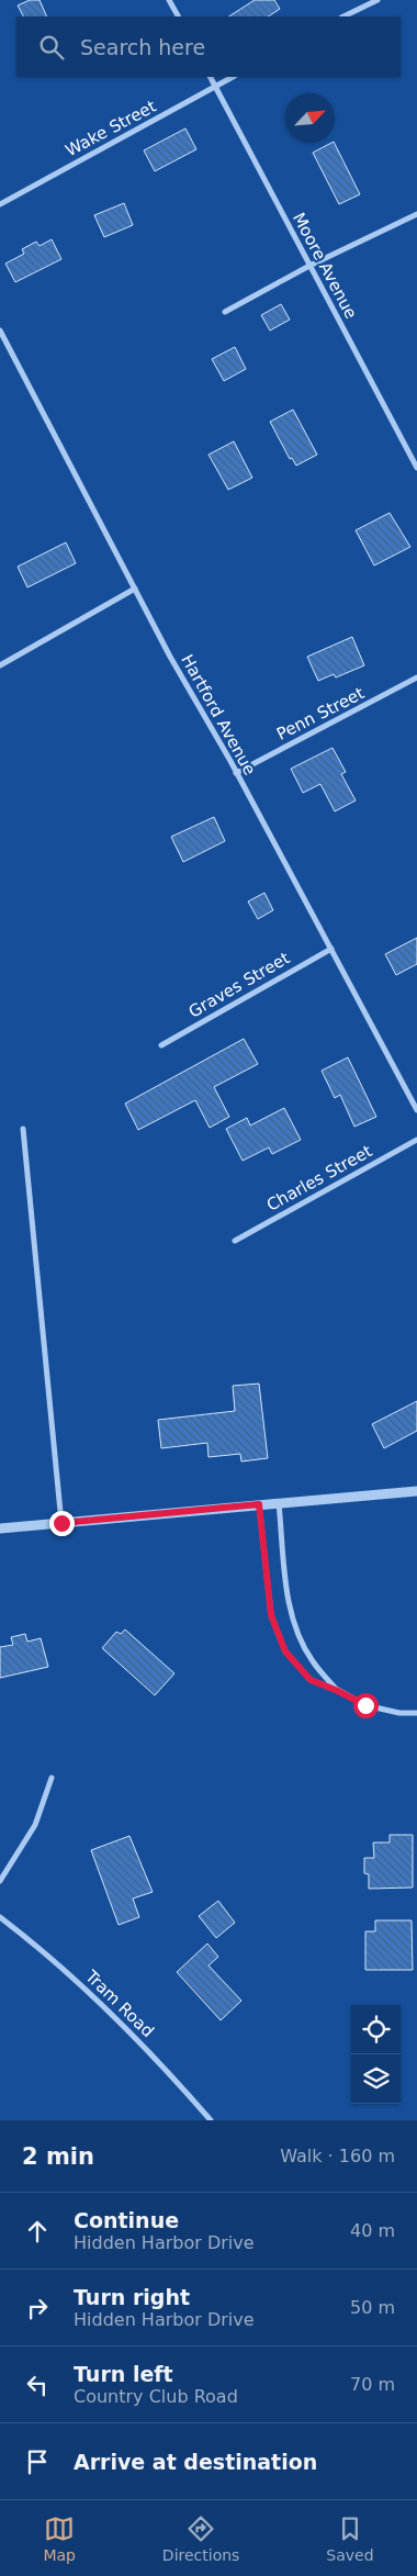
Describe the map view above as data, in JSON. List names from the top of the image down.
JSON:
{
  "streets": {
    "street": [
      "Wake Street",
      "Moore Avenue",
      "Penn Street",
      "Hartford Avenue",
      "Graves Street",
      "Charles Street",
      "Tram Road"
    ]
  },
  "crossings": [
    ["Wake Street", "Moore Avenue"],
    ["Penn Street", "Hartford Avenue"],
    ["Hartford Avenue", "Graves Street"]
  ],
  "north": "top right",
  "page": {
    "search": "Search here",
    "heading": ["2 min", "Walk · 160 m"],
    "list": [
      ["Continue", "Hidden Harbor Drive", "40 m"],
      ["Turn right", "Hidden Harbor Drive", "50 m"],
      ["Turn left", "Country Club Road", "70 m"],
      "Arrive at destination"
    ],
    "nav": ["Map", "Directions", "Saved"]
  }
}
